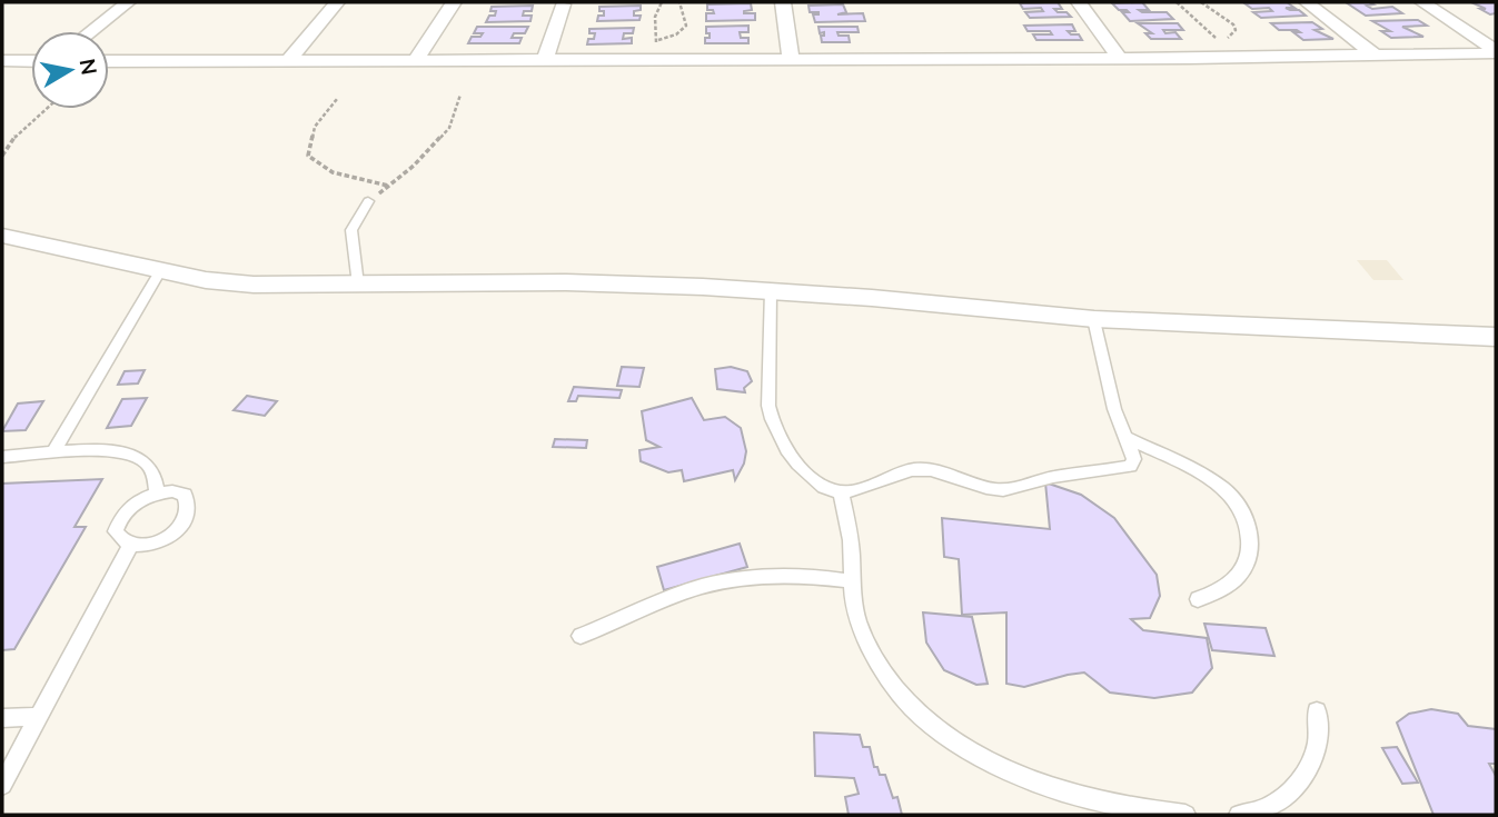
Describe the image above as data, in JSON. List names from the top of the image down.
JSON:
{
  "north": "right"
}
